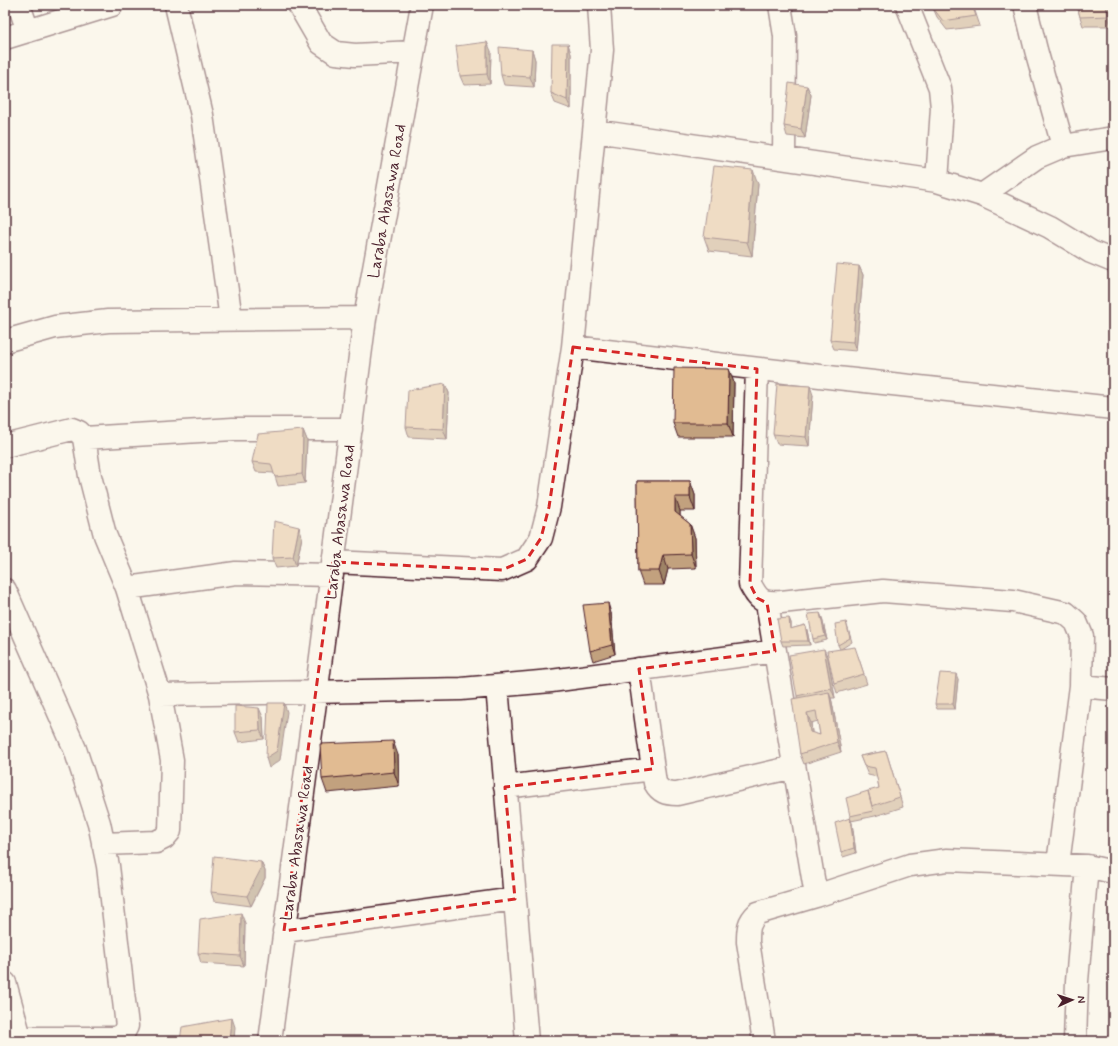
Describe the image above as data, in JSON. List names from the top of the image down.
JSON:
{
  "streets": {
    "street": ["Laraba Abasawa Road"]
  },
  "north": "right"
}
